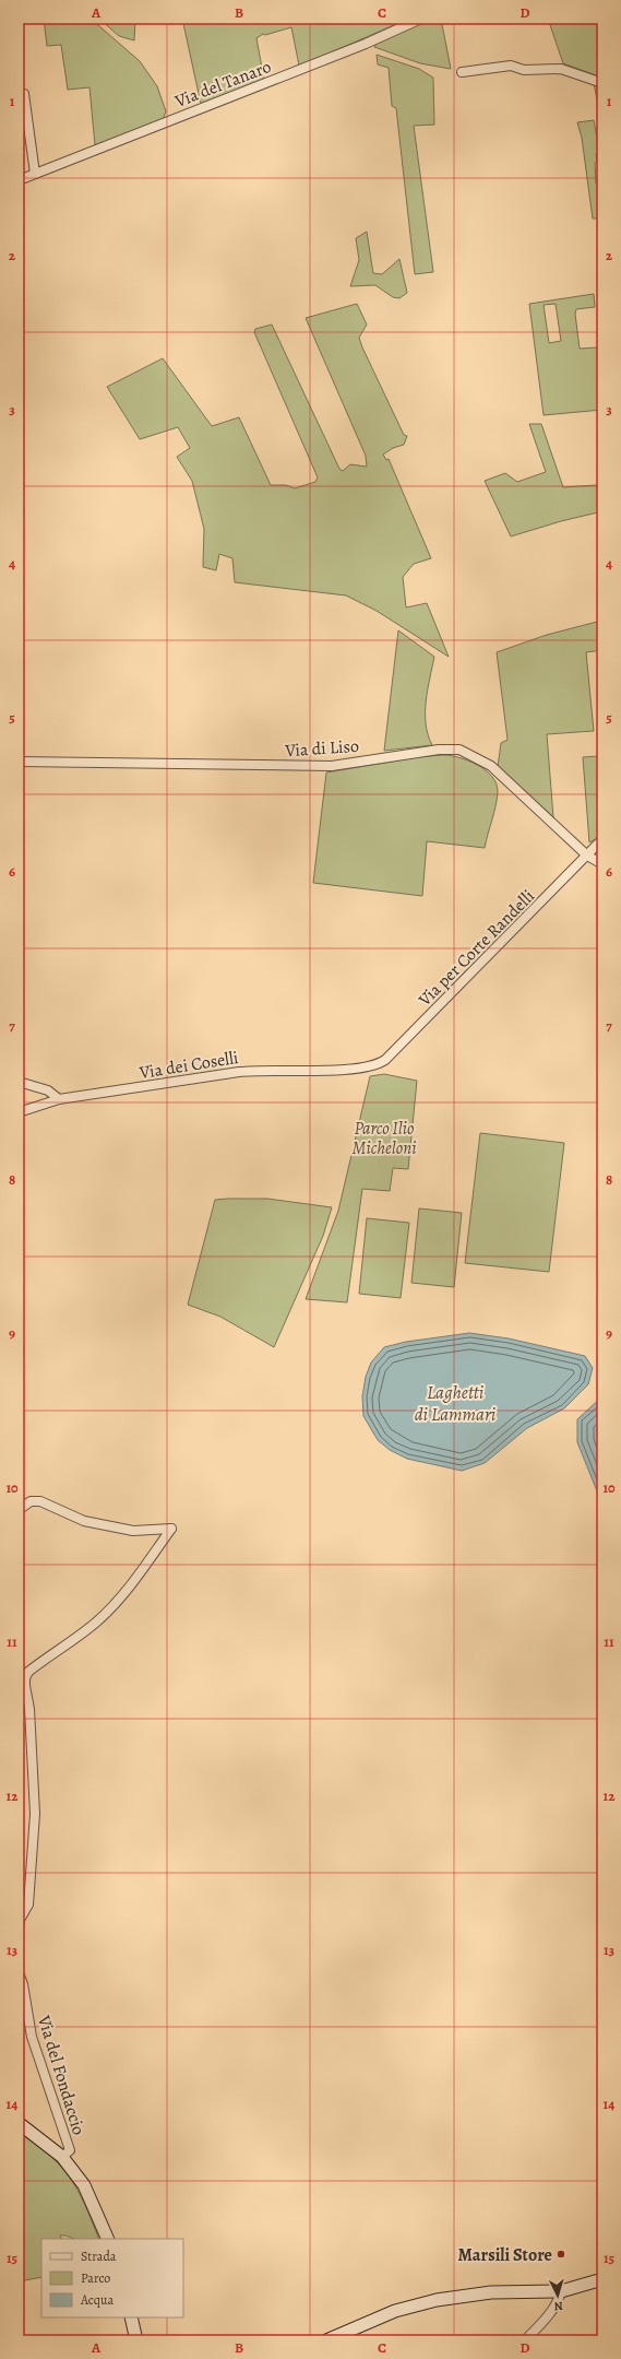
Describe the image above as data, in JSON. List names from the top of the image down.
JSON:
{
  "streets": {
    "street": [
      "Via del Tanaro",
      "Via di Liso",
      "Via per Corte Randelli",
      "Via dei Coselli",
      "Via del Fondaccio"
    ]
  },
  "crossings": [
    ["Via di Liso", "Via per Corte Randelli"],
    ["Via per Corte Randelli", "Via dei Coselli"]
  ],
  "water": ["Laghetti di Lammari"],
  "parks": ["Parco Ilio Micheloni"],
  "places": ["Marsili Store"],
  "legend": ["Strada", "Parco", "Acqua"],
  "north": "bottom",
  "grid": {
    "columns": [
      "A",
      "B",
      "C",
      "D"
    ],
    "rows": [
      "1",
      "2",
      "3",
      "4",
      "5",
      "6",
      "7",
      "8",
      "9",
      "10",
      "11",
      "12",
      "13",
      "14",
      "15"
    ]
  }
}
